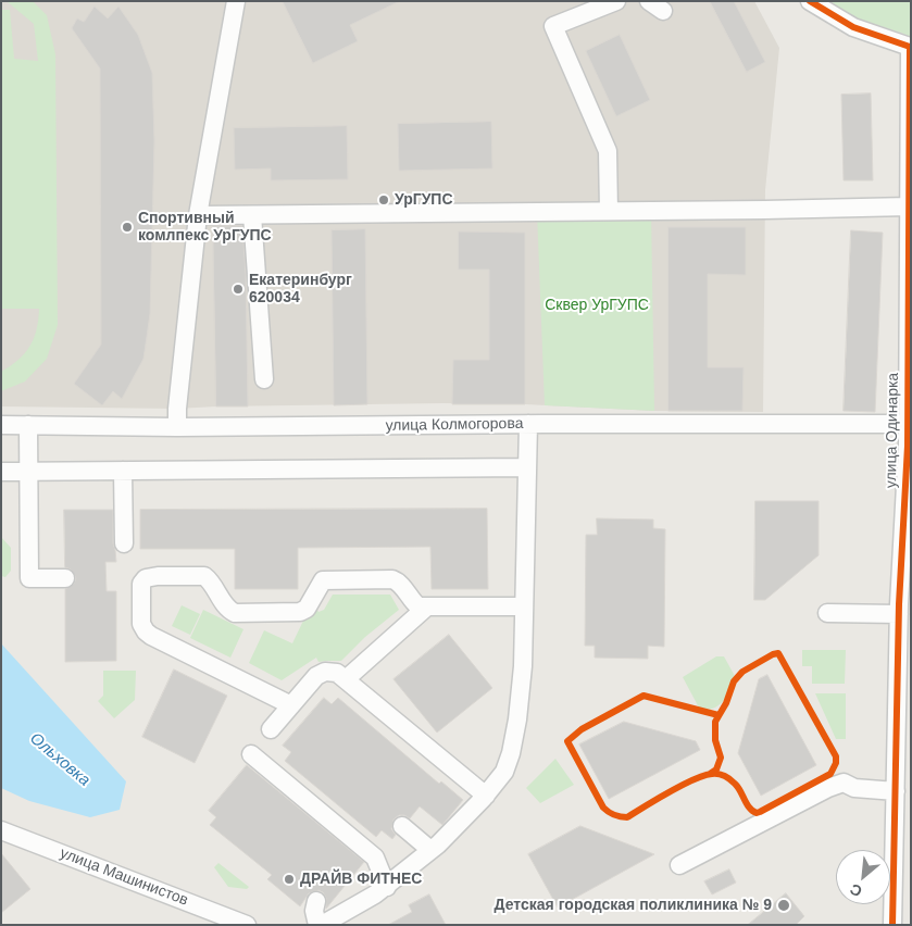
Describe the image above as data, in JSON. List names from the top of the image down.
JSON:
{
  "streets": {
    "street": ["улица Колмогорова", "улица Одинарка", "улица Машинистов"]
  },
  "crossings": [
    ["улица Колмогорова", "улица Одинарка"]
  ],
  "water": ["Ольховка"],
  "parks": ["Сквер УрГУПС"],
  "places": [
    "УрГУПС",
    "Спортивный комлпекс УрГУПС",
    "Екатеринбург 620034",
    "ДРАЙВ ФИТНЕС",
    "Детская городская поликлиника № 9"
  ],
  "north": "bottom left"
}
